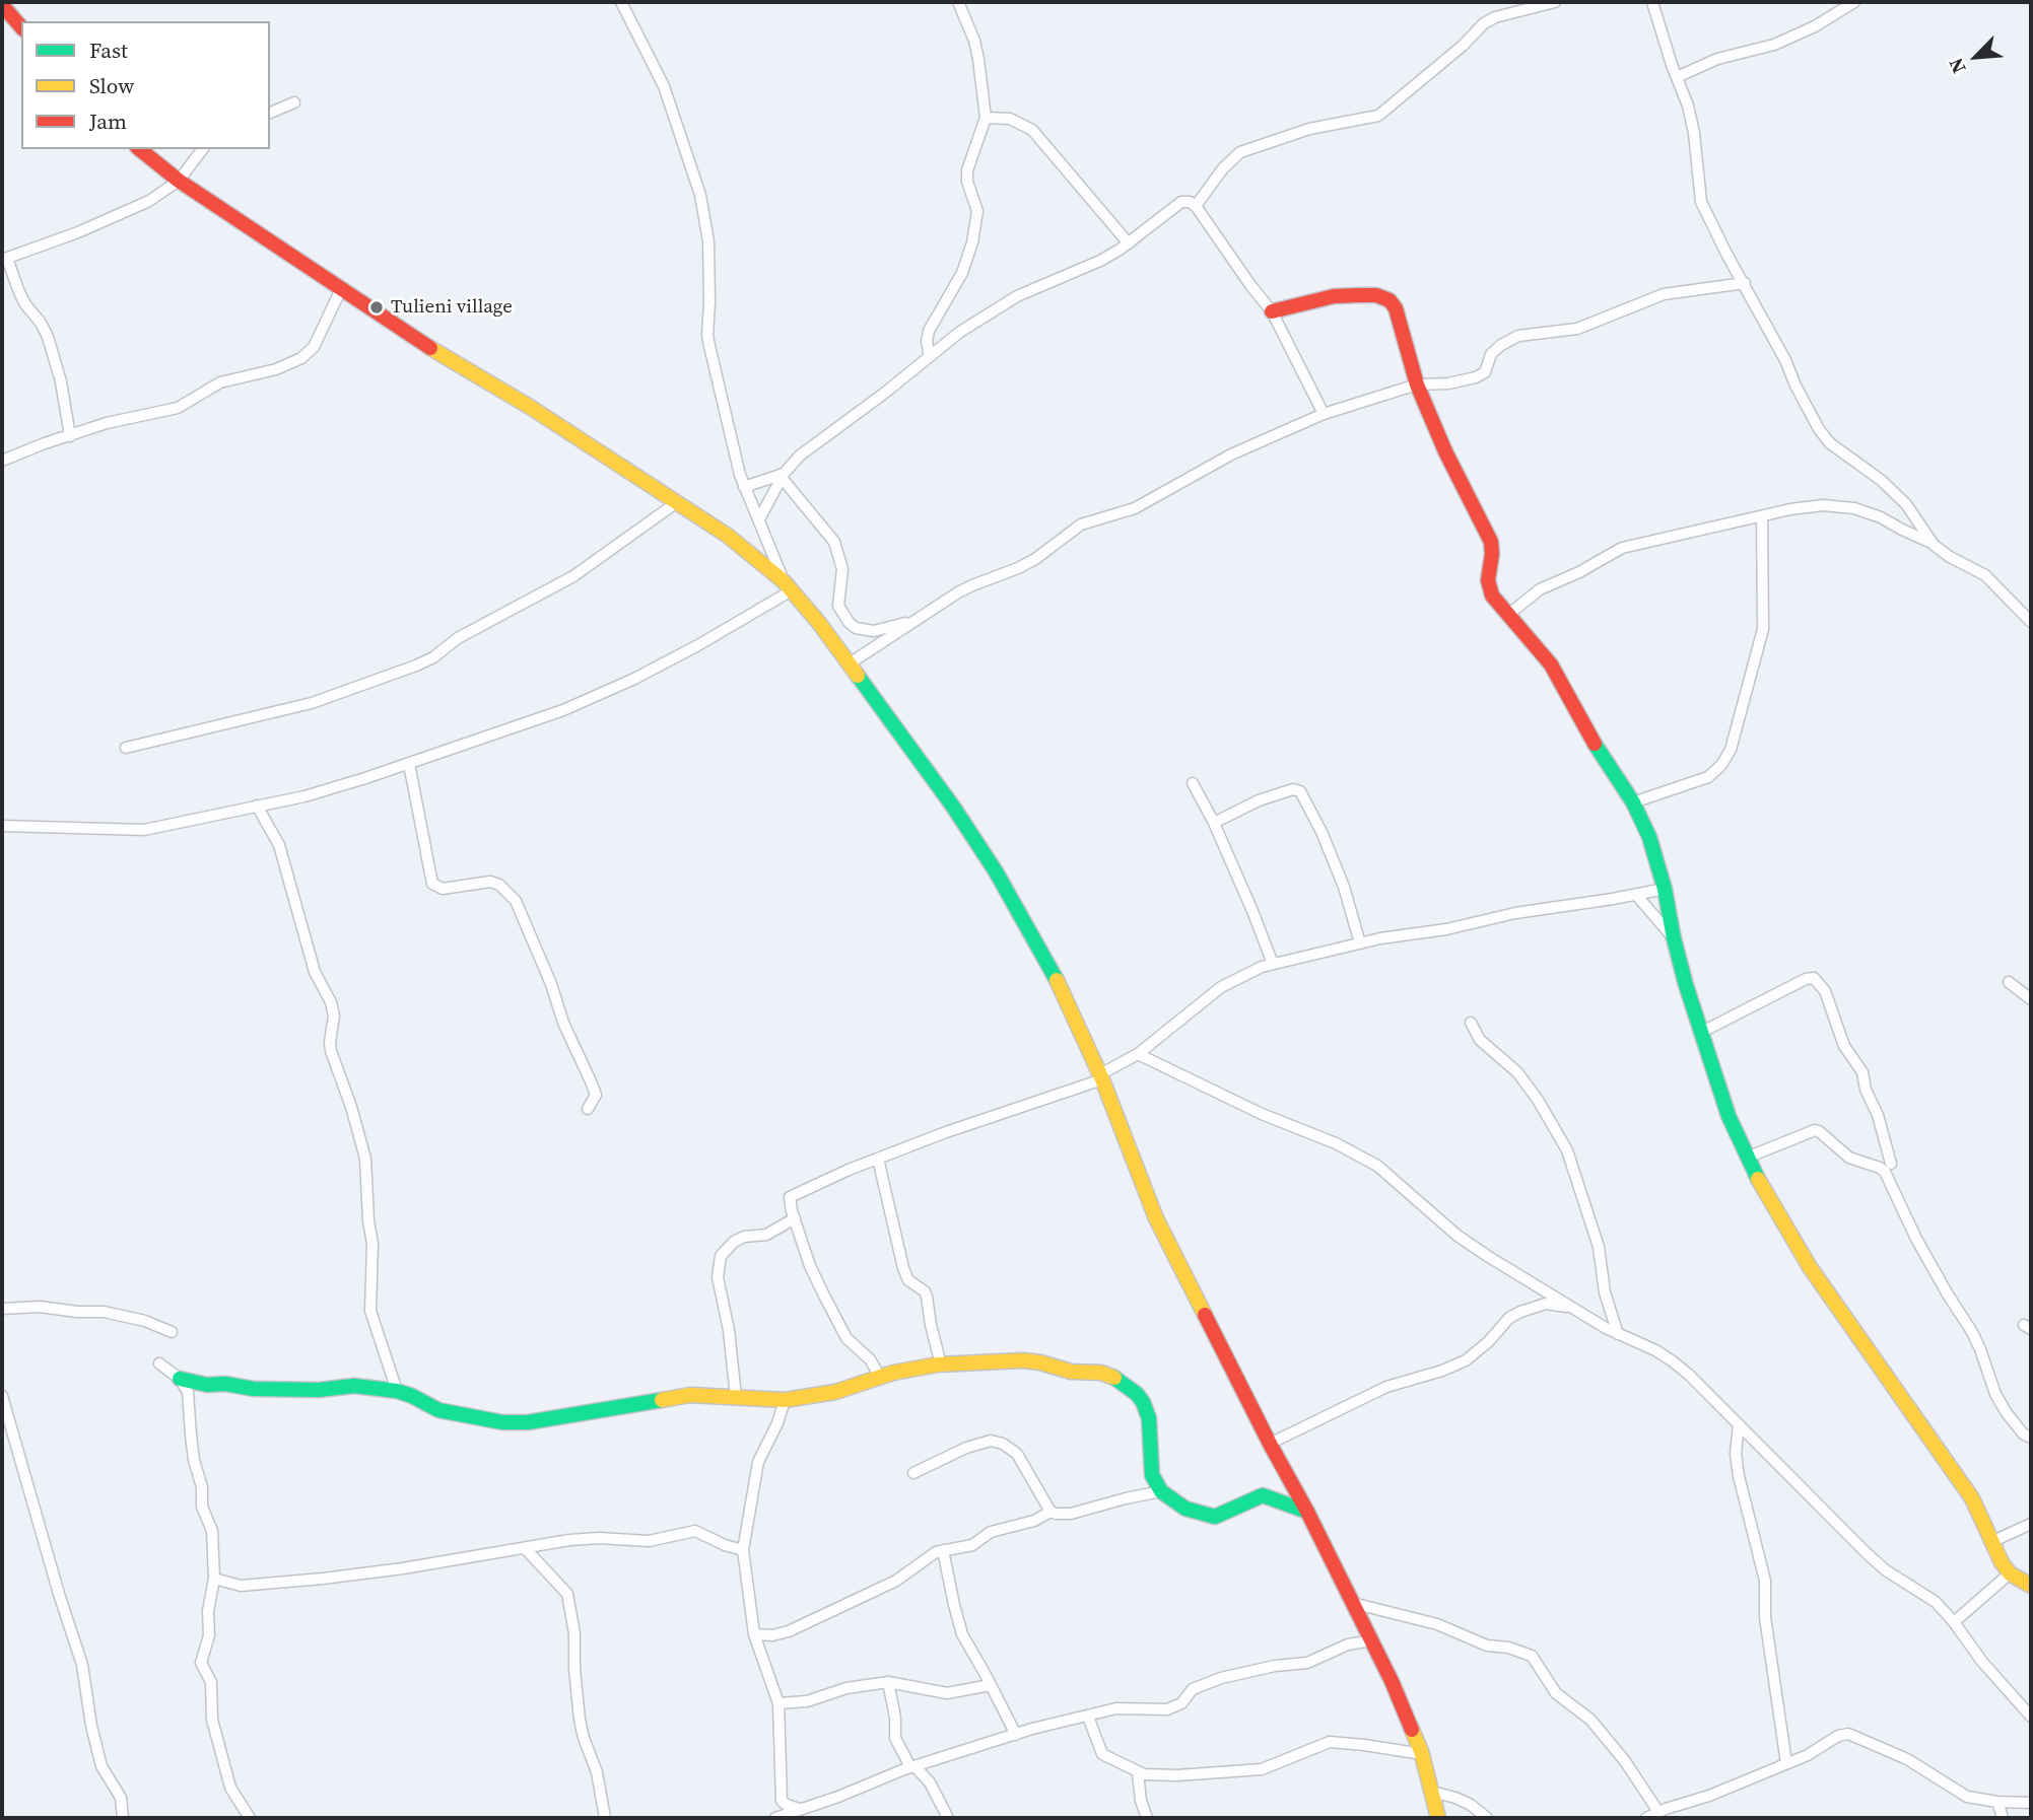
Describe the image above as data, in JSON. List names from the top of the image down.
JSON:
{
  "places": ["Tulieni village"],
  "legend": ["Fast", "Slow", "Jam"],
  "north": "bottom left"
}
